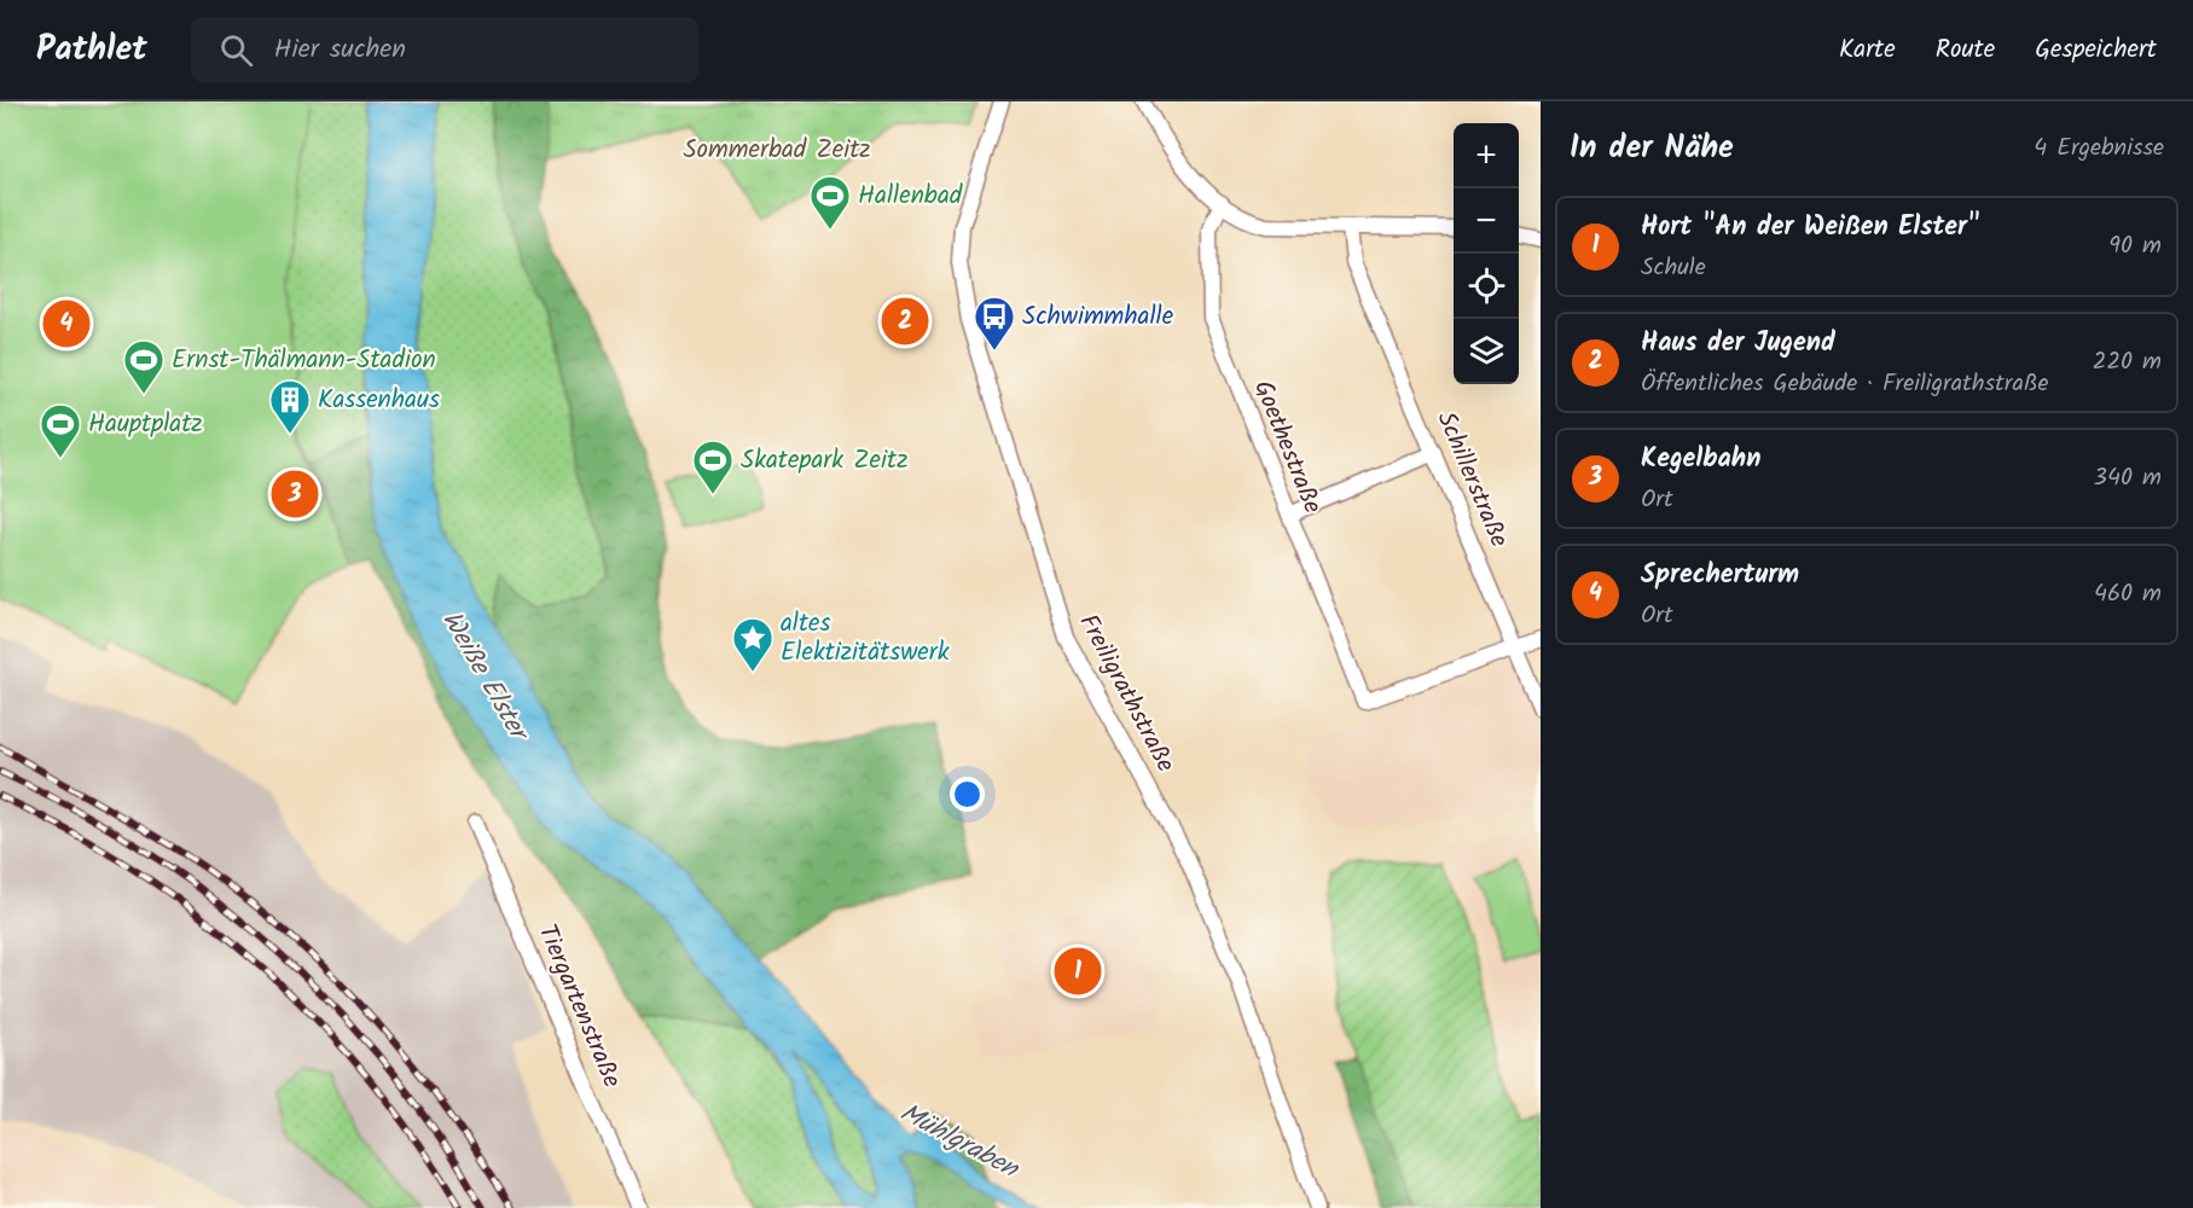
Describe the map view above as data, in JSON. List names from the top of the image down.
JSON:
{
  "streets": {
    "street": [
      "Goethestraße",
      "Schillerstraße",
      "Freiligrathstraße",
      "Tiergartenstraße"
    ]
  },
  "crossings": [
    ["Goethestraße", "Schillerstraße"]
  ],
  "water": ["Weiße Elster", "Mühlgraben"],
  "parks": ["Sommerbad Zeitz"],
  "places": {
    "sports": [
      "Hallenbad",
      "Ernst-Thälmann-Stadion",
      "Hauptplatz",
      "Skatepark Zeitz"
    ],
    "bus stop": ["Schwimmhalle"],
    "building": ["Kassenhaus"],
    "place": ["altes Elektizitätswerk"]
  },
  "page": {
    "header": "Pathlet",
    "search": "Hier suchen",
    "nav": ["Karte", "Route", "Gespeichert"],
    "heading": ["In der Nähe", "4 Ergebnisse"],
    "map_buttons": ["+", "−"],
    "list": [
      {
        "mark": "1",
        "name": "Hort \"An der Weißen Elster\"",
        "note": "Schule",
        "value": "90 m"
      },
      {
        "mark": "2",
        "name": "Haus der Jugend",
        "note": "Öffentliches Gebäude · Freiligrathstraße",
        "value": "220 m"
      },
      {
        "mark": "3",
        "name": "Kegelbahn",
        "note": "Ort",
        "value": "340 m"
      },
      {
        "mark": "4",
        "name": "Sprecherturm",
        "note": "Ort",
        "value": "460 m"
      }
    ],
    "pins": [
      "2",
      "4",
      "3",
      "1"
    ]
  }
}
